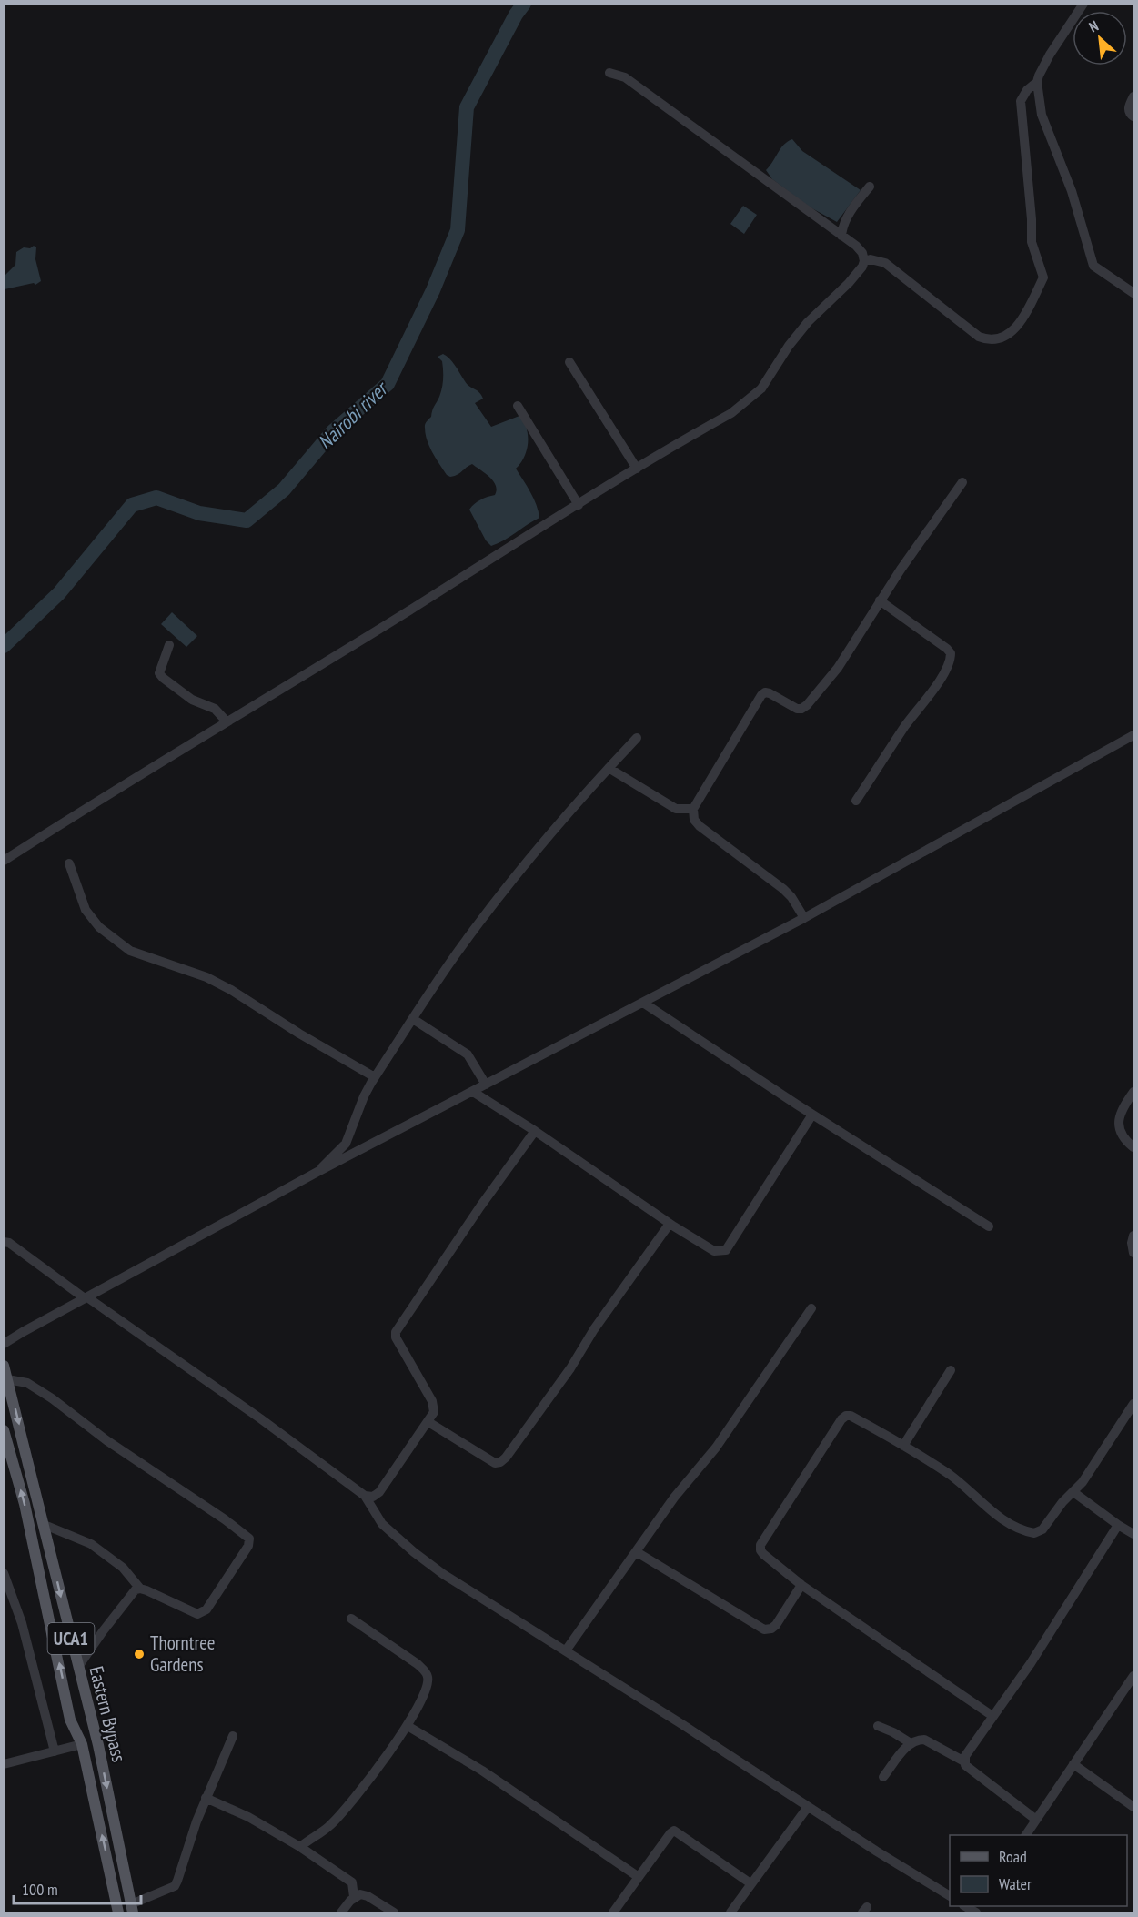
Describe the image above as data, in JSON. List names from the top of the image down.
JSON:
{
  "streets": {
    "main road": ["UCA1", "Eastern Bypass"]
  },
  "water": ["Nairobi river"],
  "places": ["Thorntree Gardens"],
  "legend": ["Road", "Water"],
  "scale_bar": "100 m",
  "north": "top left"
}
